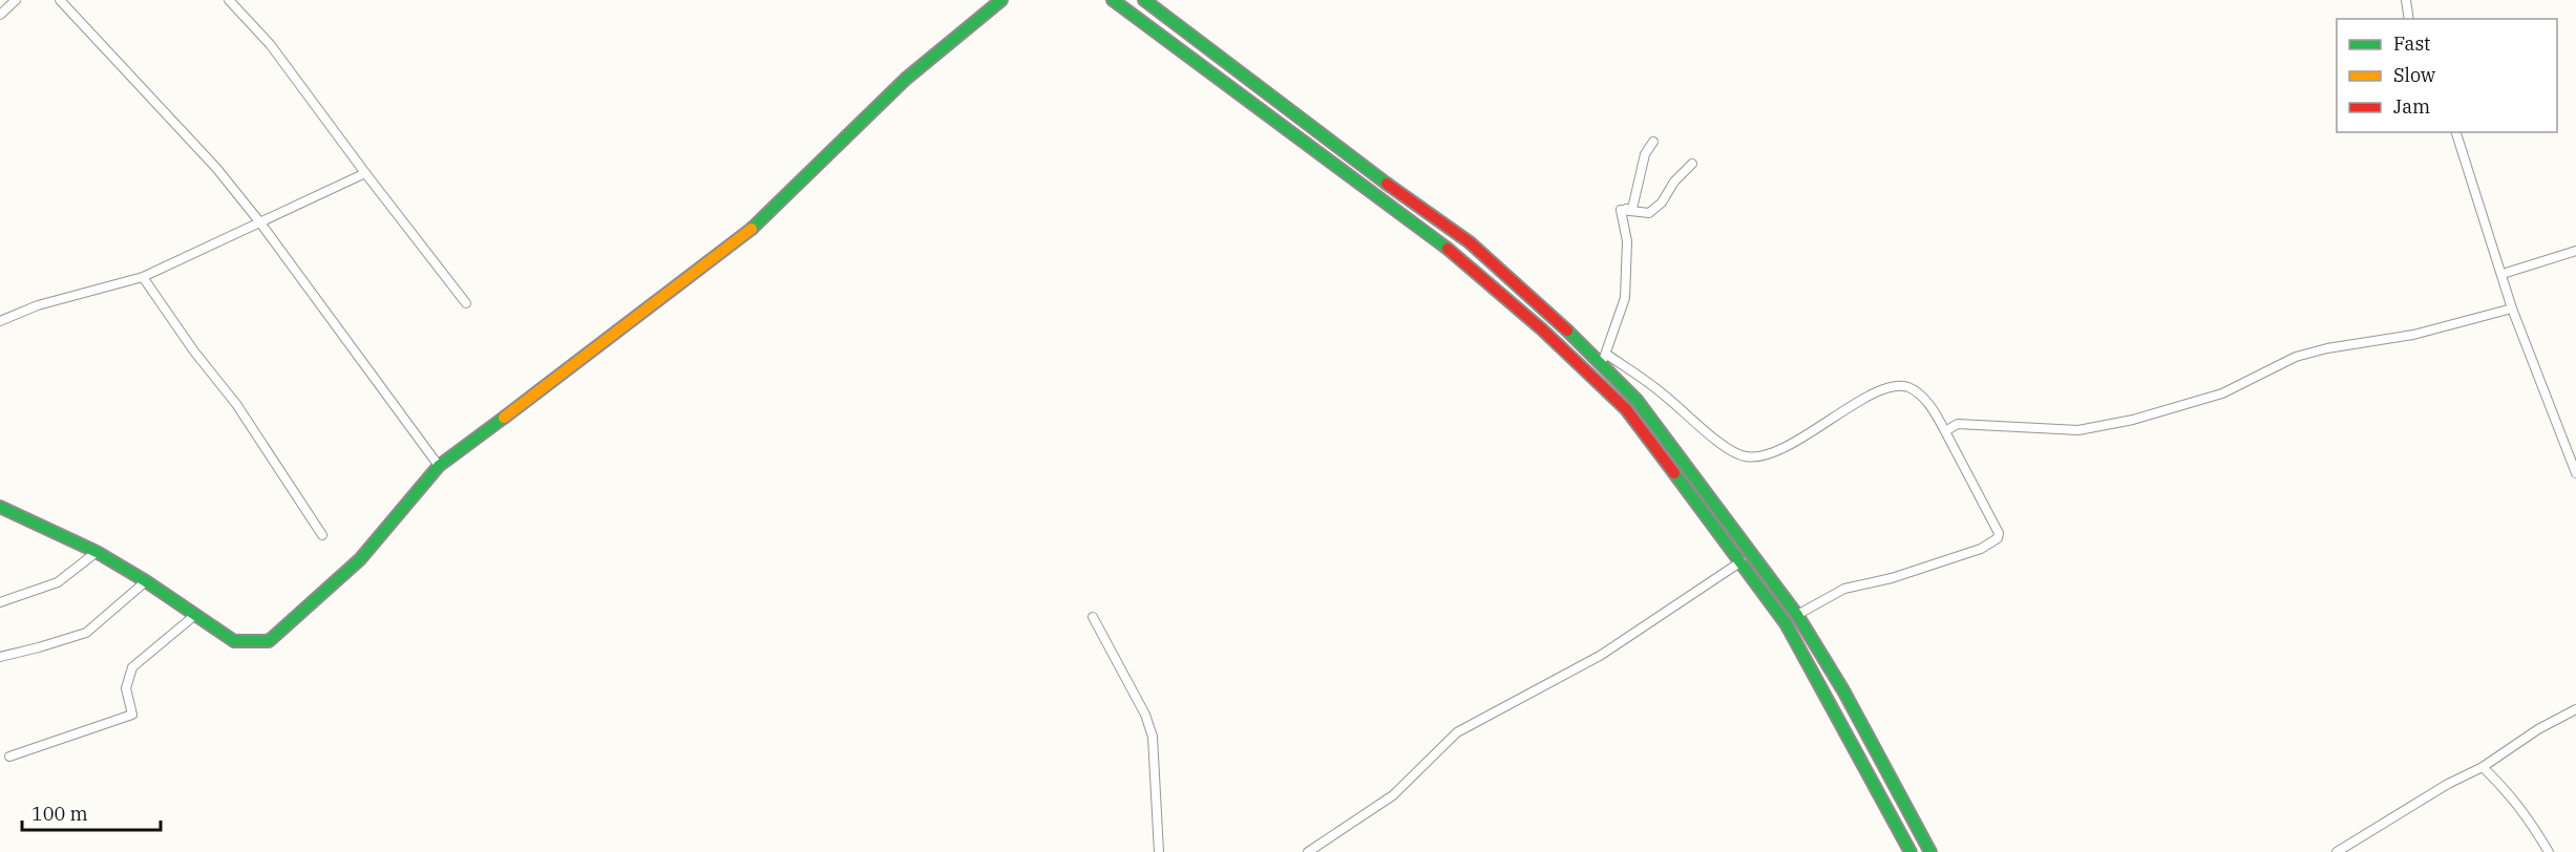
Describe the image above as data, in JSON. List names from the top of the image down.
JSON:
{
  "legend": ["Fast", "Slow", "Jam"],
  "scale_bar": "100 m"
}
